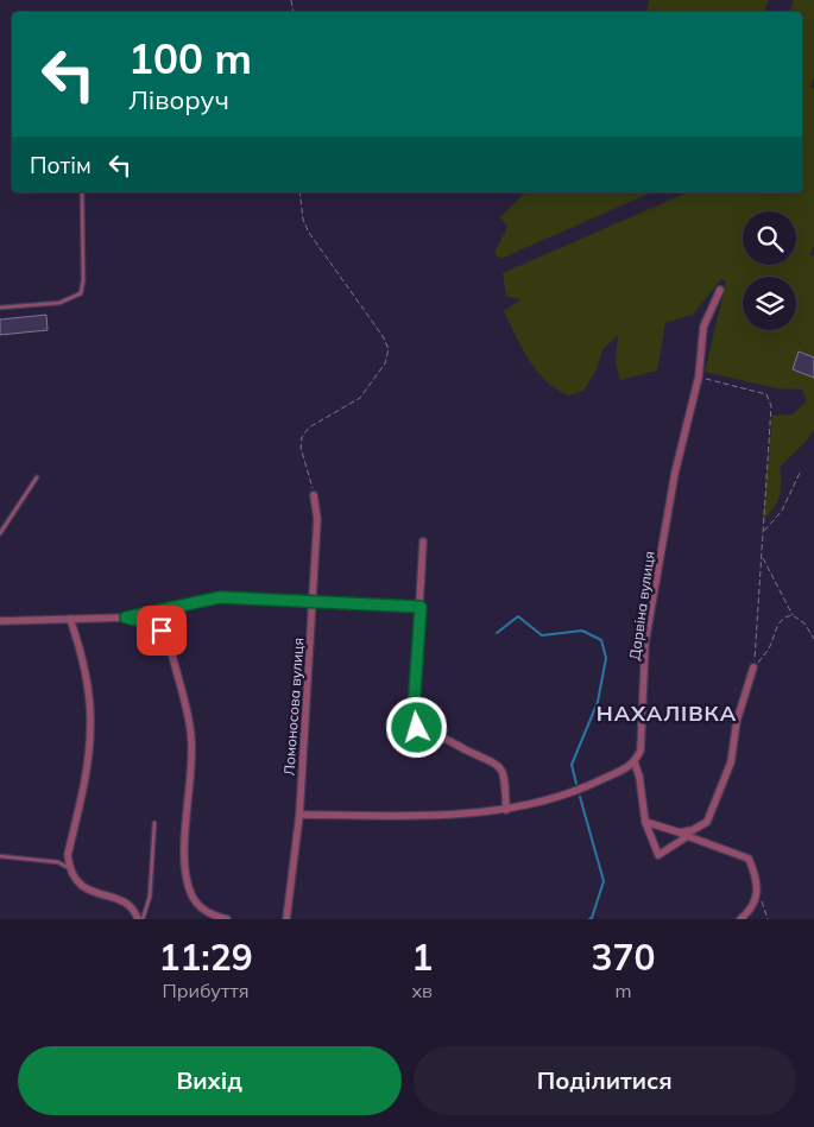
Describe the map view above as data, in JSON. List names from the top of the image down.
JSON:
{
  "streets": {
    "street": ["Дарвіна вулиця", "Ломоносова вулиця"]
  },
  "districts": ["НАХАЛІВКА"],
  "page": {
    "turn": ["100 m", "Ліворуч"],
    "then": "Потім",
    "eta": [
      "11:29",
      "Прибуття",
      "1",
      "хв",
      "370",
      "m"
    ],
    "buttons": ["Вихід", "Поділитися"]
  }
}
